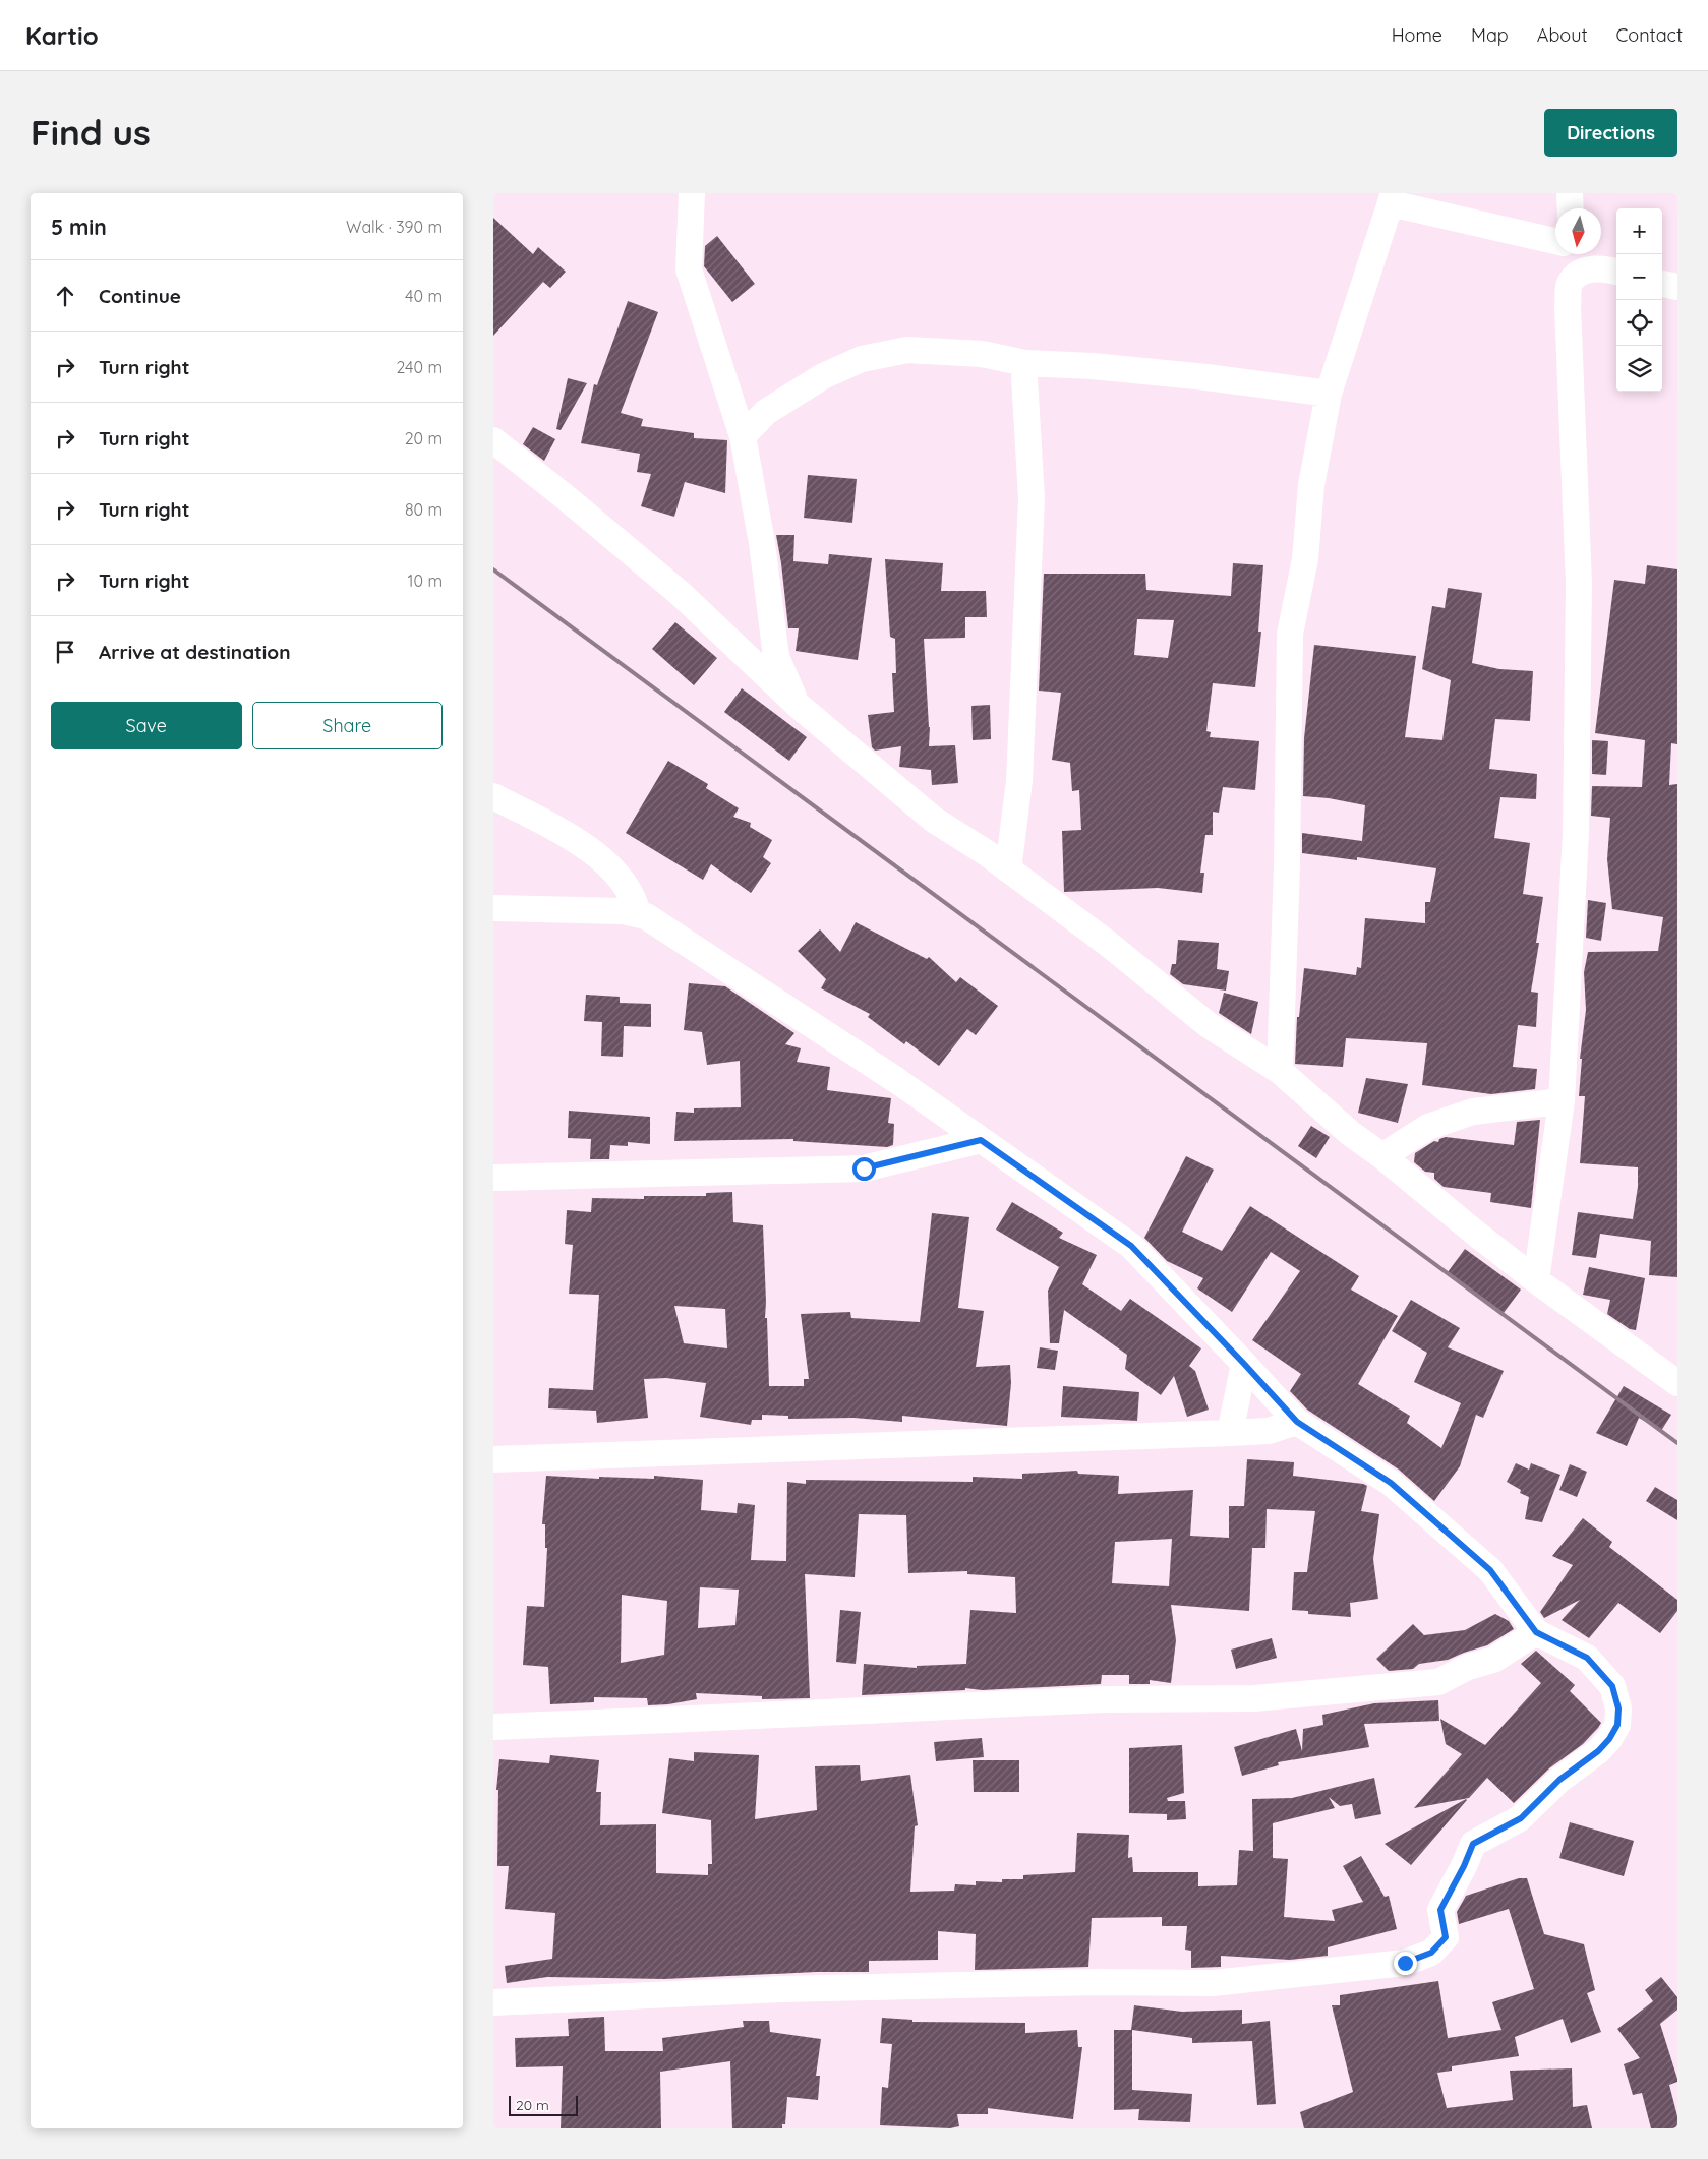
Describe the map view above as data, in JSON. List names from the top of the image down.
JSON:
{
  "scale_bar": "20 m",
  "north": "bottom",
  "page": {
    "header": "Kartio",
    "nav": [
      "Home",
      "Map",
      "About",
      "Contact"
    ],
    "buttons": [
      "Directions",
      ["Save", "Share"]
    ],
    "title": "Find us",
    "heading": ["5 min", "Walk · 390 m"],
    "map_buttons": ["+", "−"],
    "list": [
      ["Continue", "40 m"],
      ["Turn right", "240 m"],
      ["Turn right", "20 m"],
      ["Turn right", "80 m"],
      ["Turn right", "10 m"],
      "Arrive at destination"
    ],
    "scale": "20 m"
  }
}
